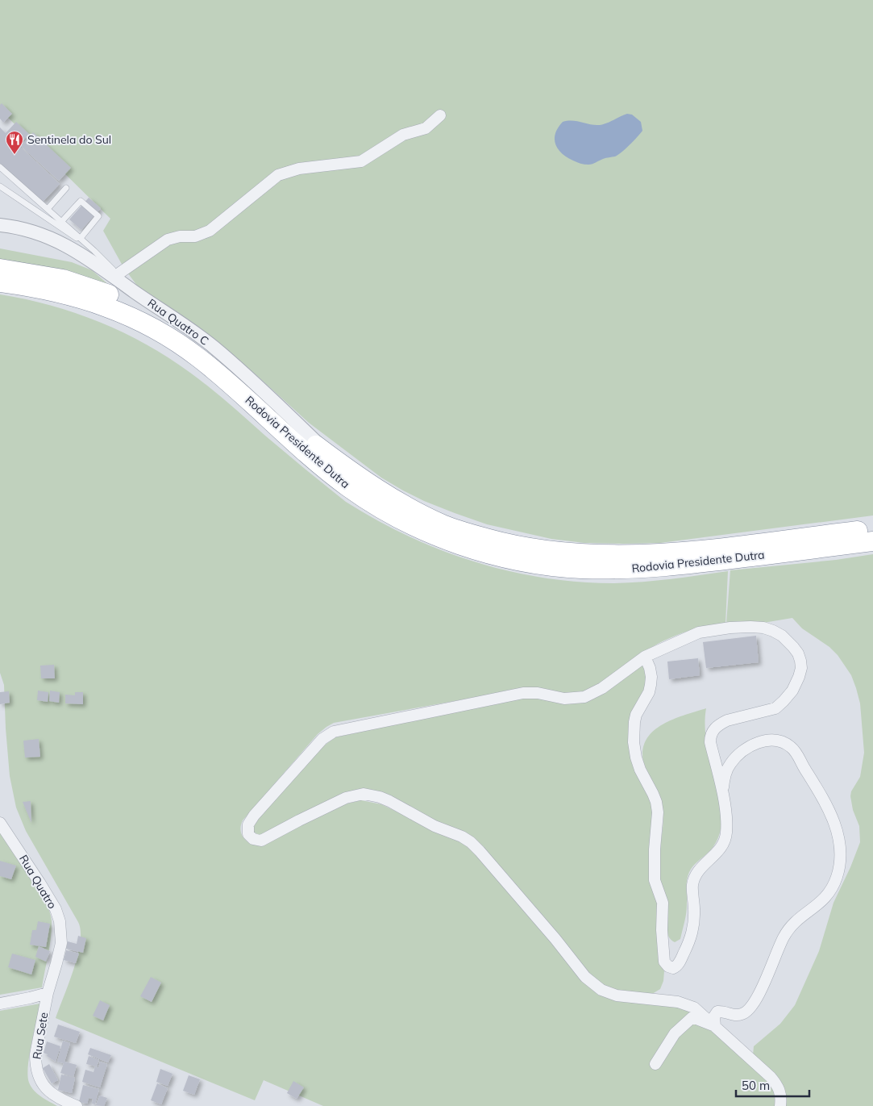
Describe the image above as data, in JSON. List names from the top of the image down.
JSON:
{
  "streets": {
    "highway": ["Rodovia Presidente Dutra"],
    "street": ["Rua Quatro C", "Rua Quatro", "Rua Sete"]
  },
  "crossings": [
    ["Rua Quatro C", "Rodovia Presidente Dutra"],
    ["Rua Quatro", "Rua Sete"]
  ],
  "places": {
    "restaurant": ["Sentinela do Sul"]
  },
  "scale_bar": "50 m"
}
